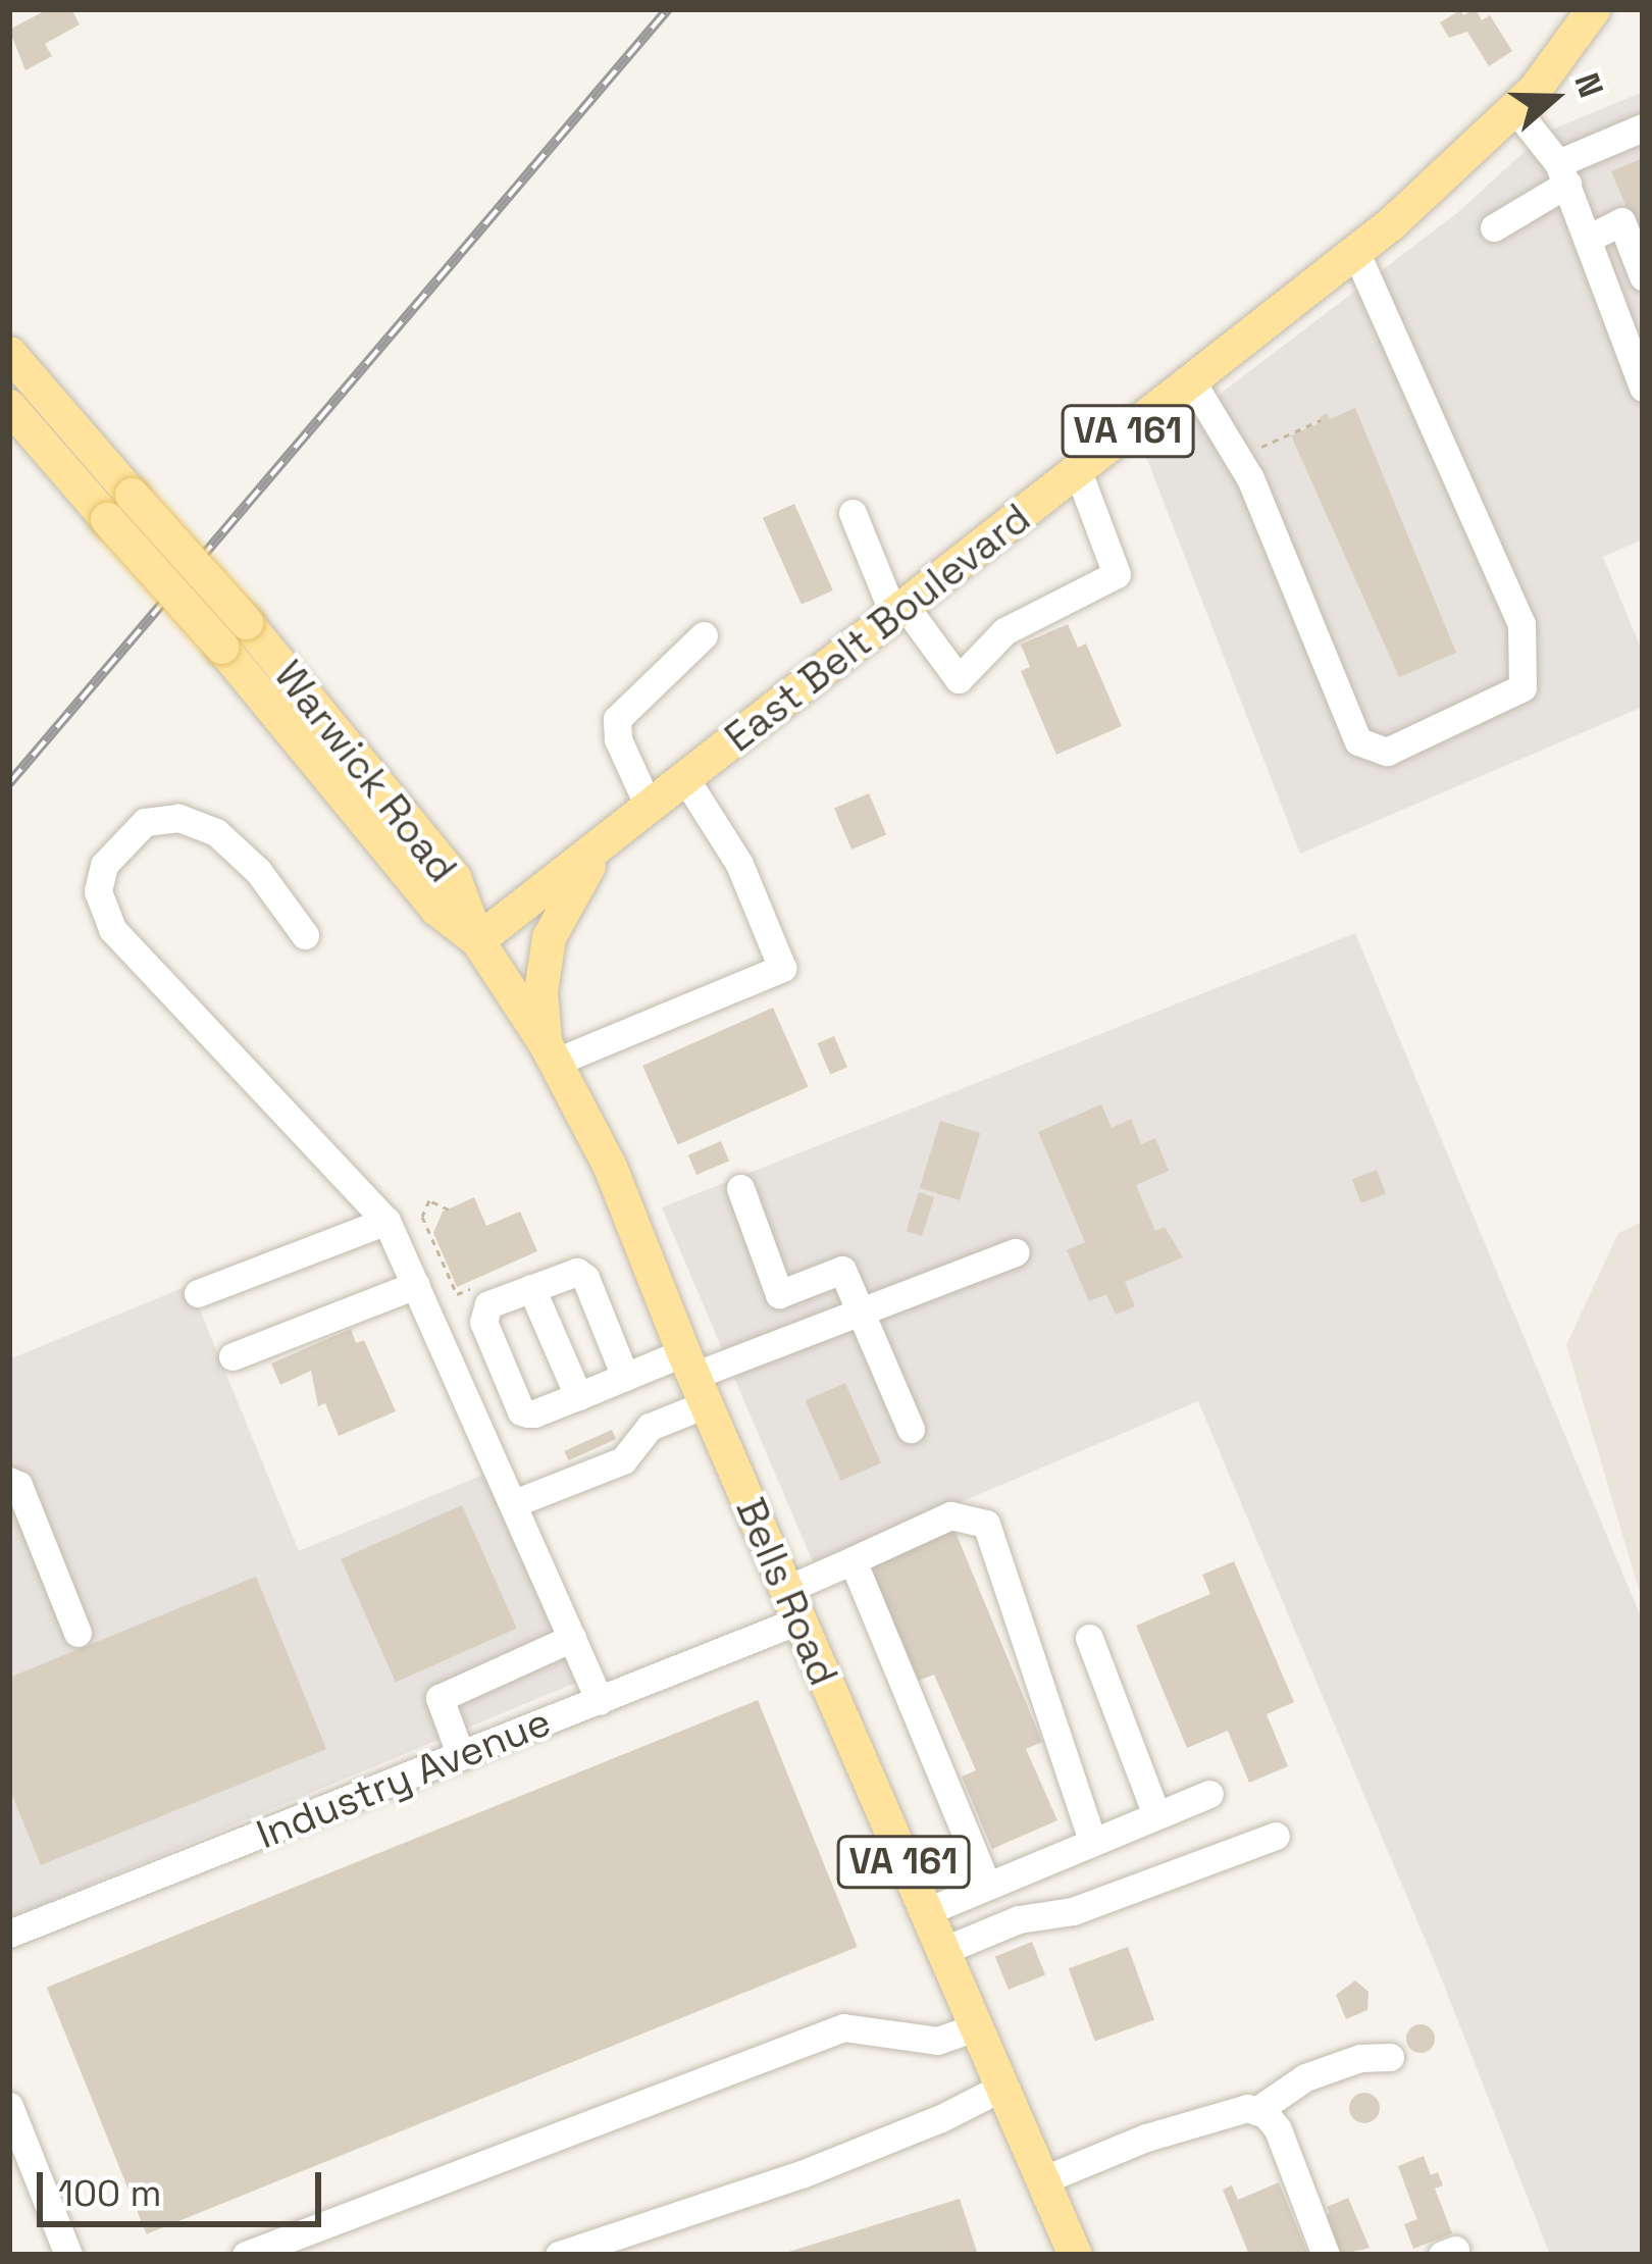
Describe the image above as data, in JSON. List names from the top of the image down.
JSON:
{
  "streets": {
    "main road": [
      "VA 161",
      "East Belt Boulevard",
      "Warwick Road",
      "Bells Road"
    ],
    "street": ["Industry Avenue"]
  },
  "crossings": [
    ["VA 161", "East Belt Boulevard"],
    ["VA 161", "Bells Road"],
    ["East Belt Boulevard", "Warwick Road"],
    ["East Belt Boulevard", "Bells Road"],
    ["Warwick Road", "Bells Road"],
    ["Bells Road", "Industry Avenue"]
  ],
  "scale_bar": "100 m",
  "north": "right"
}
